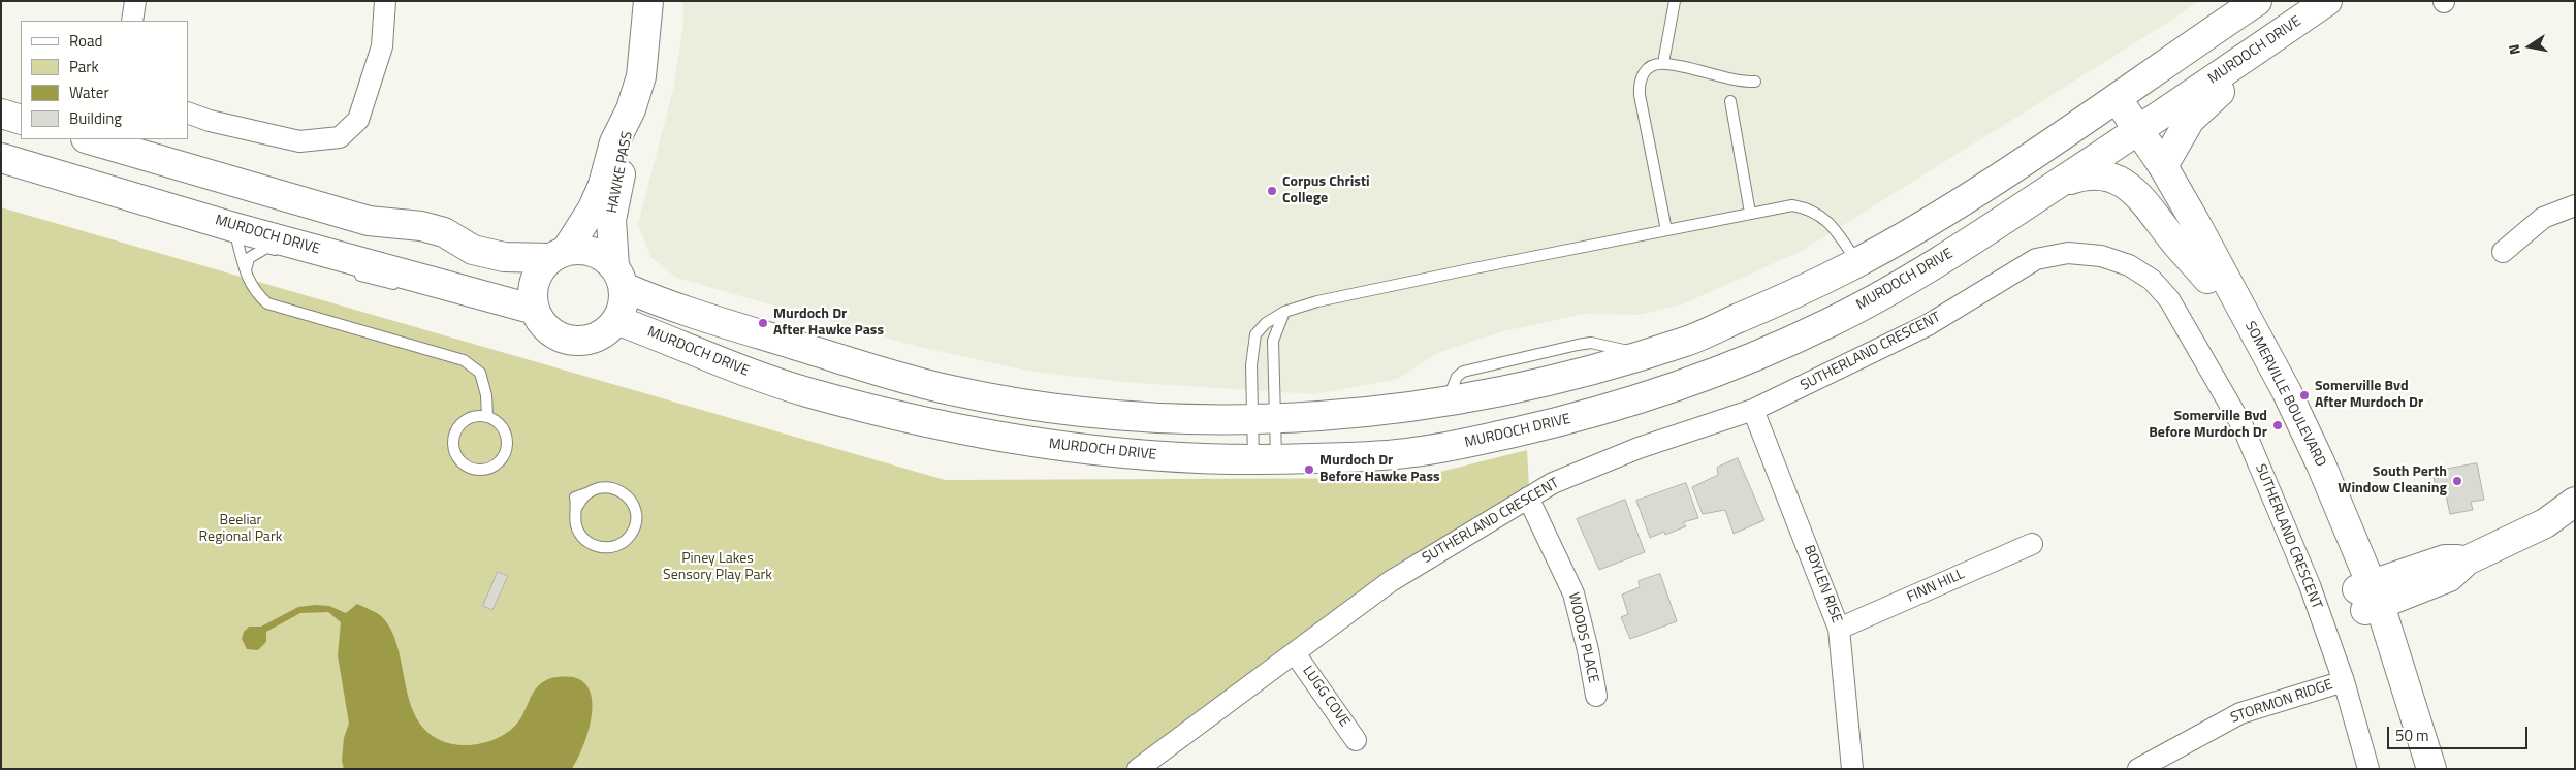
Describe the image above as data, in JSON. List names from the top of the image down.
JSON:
{
  "streets": {
    "main road": ["MURDOCH DRIVE", "HAWKE PASS", "SOMERVILLE BOULEVARD"],
    "street": [
      "SUTHERLAND CRESCENT",
      "BOYLEN RISE",
      "FINN HILL",
      "WOODS PLACE",
      "LUGG COVE",
      "STORMON RIDGE"
    ]
  },
  "crossings": [
    ["MURDOCH DRIVE", "HAWKE PASS"],
    ["MURDOCH DRIVE", "SOMERVILLE BOULEVARD"],
    ["SUTHERLAND CRESCENT", "BOYLEN RISE"],
    ["SUTHERLAND CRESCENT", "WOODS PLACE"],
    ["SUTHERLAND CRESCENT", "LUGG COVE"],
    ["SUTHERLAND CRESCENT", "STORMON RIDGE"],
    ["BOYLEN RISE", "FINN HILL"]
  ],
  "parks": ["Beeliar Regional Park", "Piney Lakes Sensory Play Park"],
  "places": [
    "Corpus Christi College",
    "Murdoch Dr After Hawke Pass",
    "Somerville Bvd After Murdoch Dr",
    "Somerville Bvd Before Murdoch Dr",
    "Murdoch Dr Before Hawke Pass",
    "South Perth Window Cleaning"
  ],
  "legend": [
    "Road",
    "Park",
    "Water",
    "Building"
  ],
  "scale_bar": "50 m",
  "north": "left"
}
